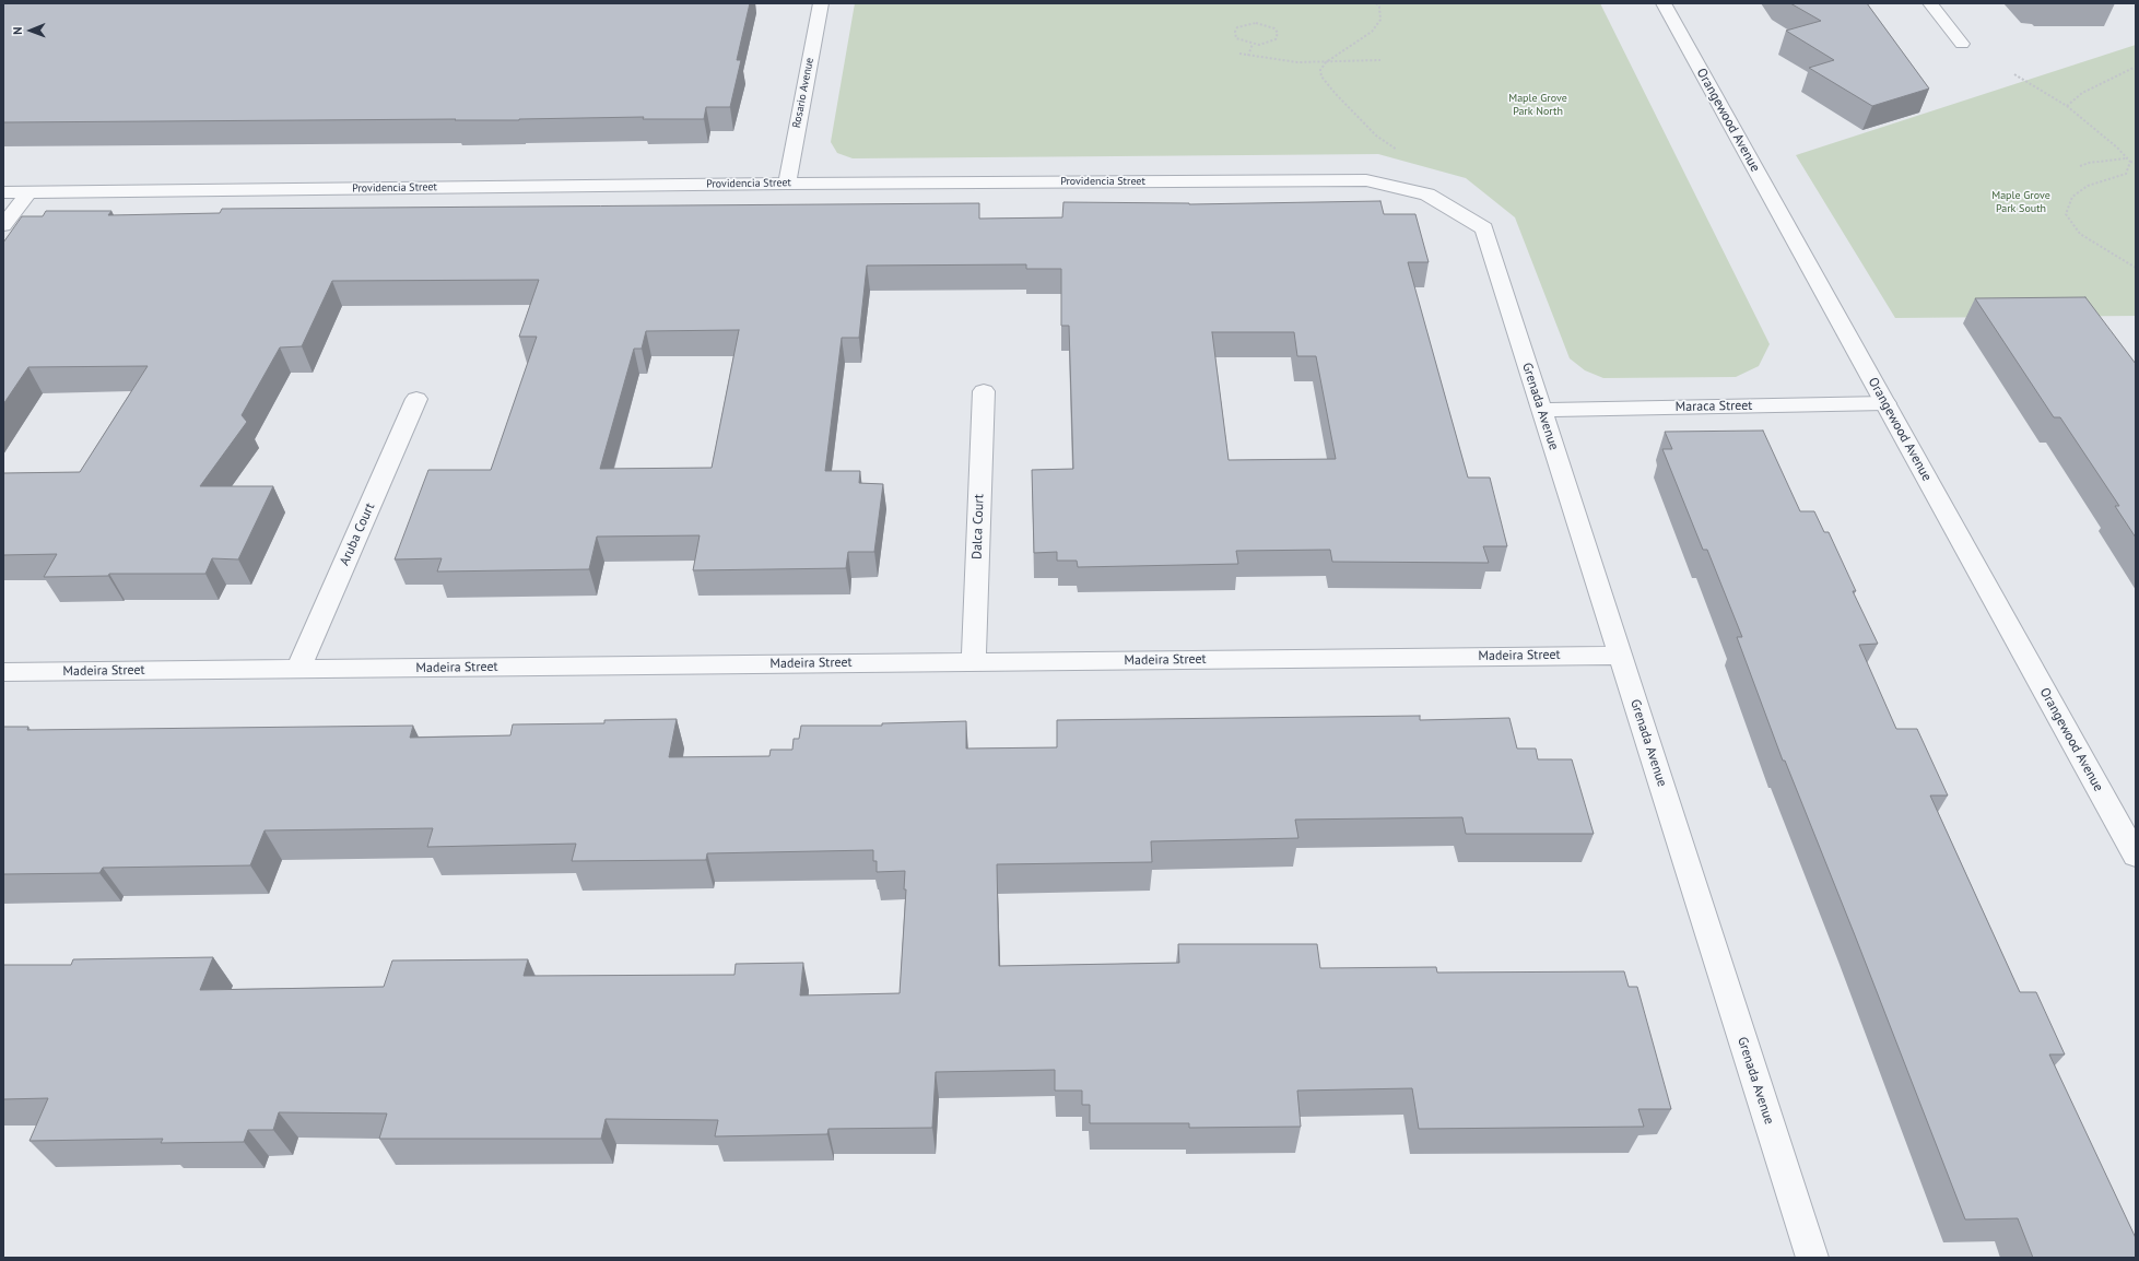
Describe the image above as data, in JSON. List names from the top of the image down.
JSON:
{
  "streets": {
    "street": [
      "Rosario Avenue",
      "Orangewood Avenue",
      "Providencia Street",
      "Grenada Avenue",
      "Maraca Street",
      "Dalca Court",
      "Aruba Court",
      "Madeira Street"
    ]
  },
  "crossings": [
    ["Rosario Avenue", "Providencia Street"],
    ["Orangewood Avenue", "Maraca Street"],
    ["Providencia Street", "Grenada Avenue"],
    ["Grenada Avenue", "Maraca Street"],
    ["Grenada Avenue", "Madeira Street"],
    ["Dalca Court", "Madeira Street"],
    ["Aruba Court", "Madeira Street"]
  ],
  "parks": ["Maple Grove Park North", "Maple Grove Park South"],
  "north": "left"
}
